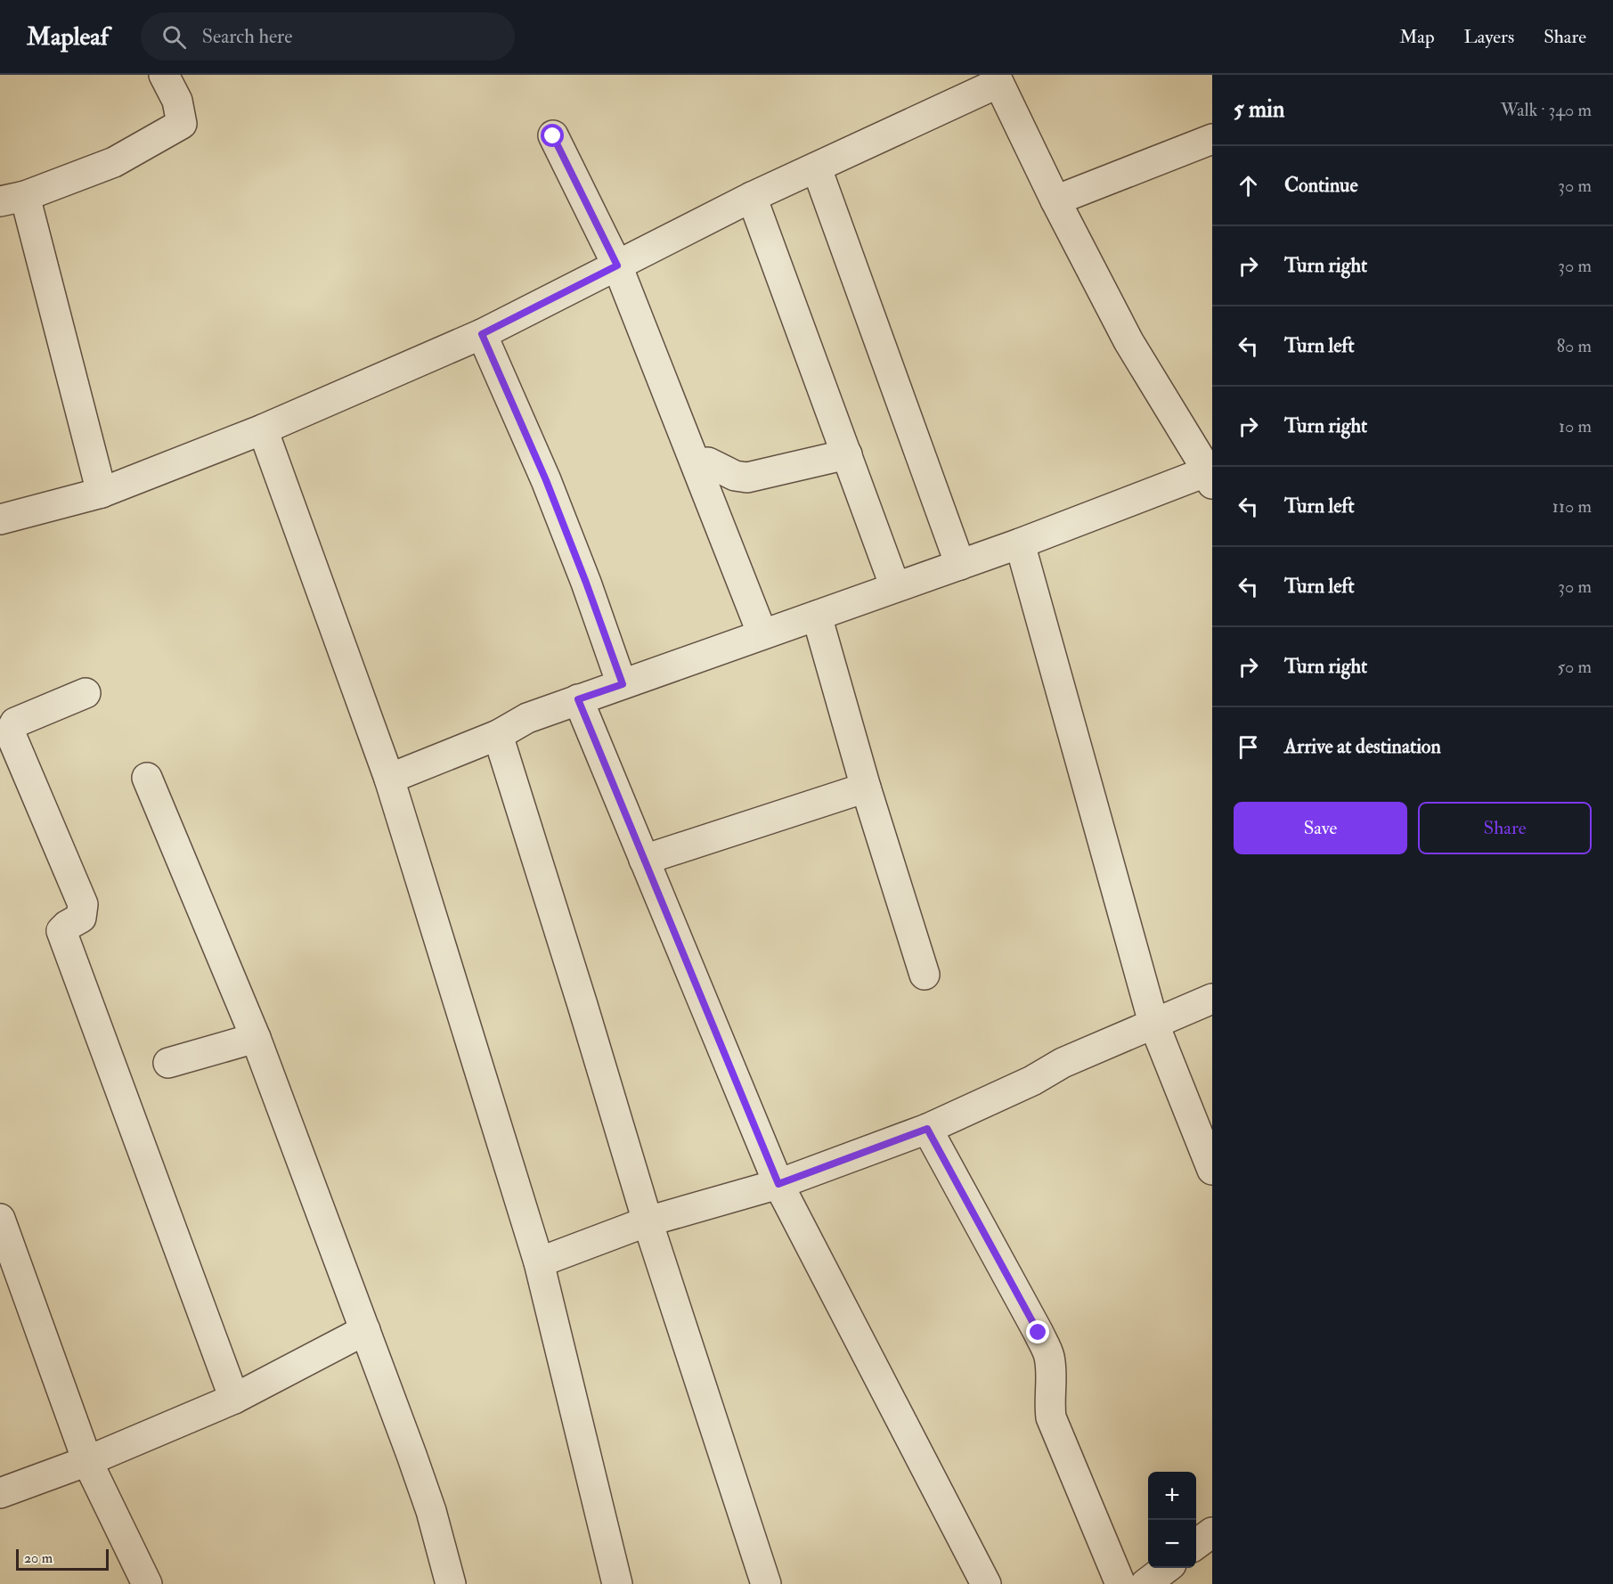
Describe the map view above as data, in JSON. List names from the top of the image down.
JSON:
{
  "scale_bar": "20 m",
  "page": {
    "header": "Mapleaf",
    "search": "Search here",
    "nav": ["Map", "Layers", "Share"],
    "heading": ["5 min", "Walk · 340 m"],
    "list": [
      ["Continue", "30 m"],
      ["Turn right", "30 m"],
      ["Turn left", "80 m"],
      ["Turn right", "10 m"],
      ["Turn left", "110 m"],
      ["Turn left", "30 m"],
      ["Turn right", "50 m"],
      "Arrive at destination"
    ],
    "buttons": ["Save", "Share"],
    "map_buttons": ["+", "−"],
    "scale": "20 m"
  }
}
